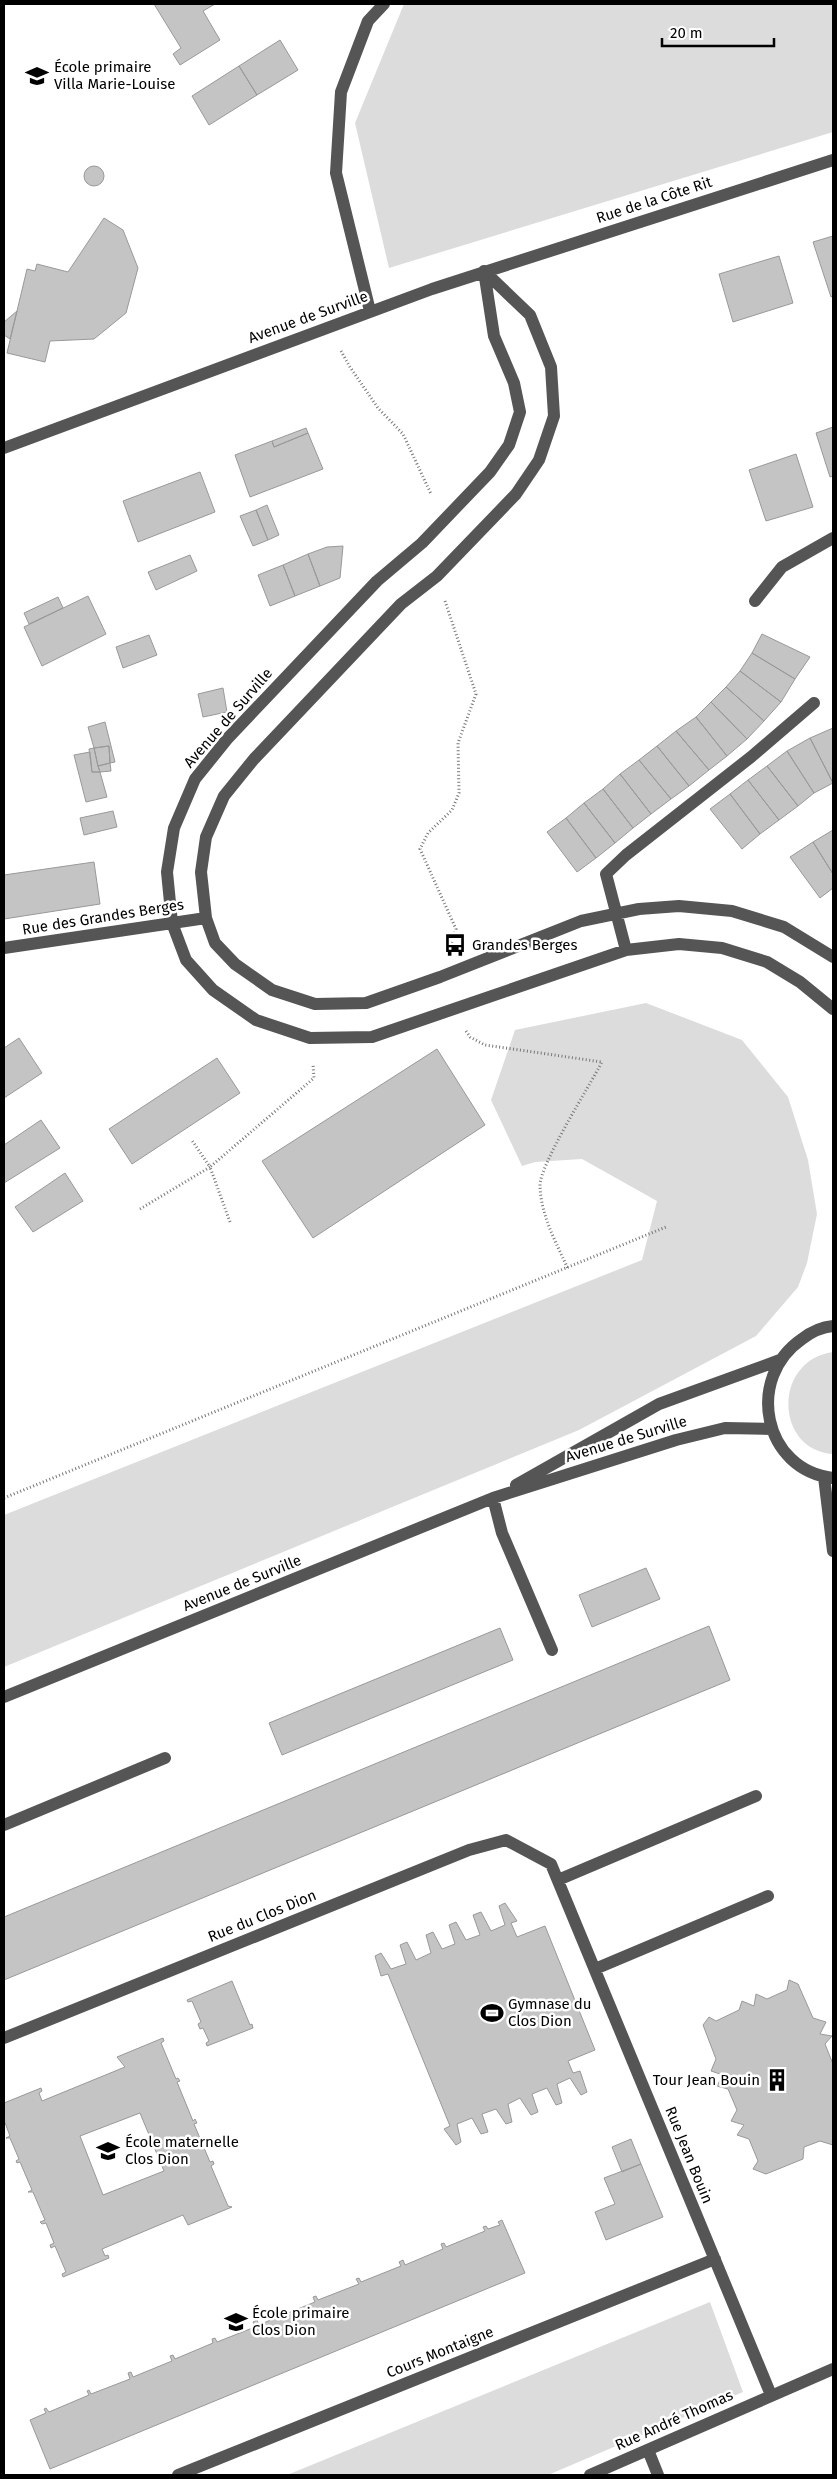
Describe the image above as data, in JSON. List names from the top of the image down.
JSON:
{
  "streets": {
    "street": [
      "Rue de la Côte Rit",
      "Avenue de Surville",
      "Rue des Grandes Berges",
      "Rue du Clos Dion",
      "Rue Jean Bouin",
      "Cours Montaigne",
      "Rue André Thomas"
    ]
  },
  "crossings": [
    ["Rue de la Côte Rit", "Avenue de Surville"],
    ["Avenue de Surville", "Rue des Grandes Berges"],
    ["Rue du Clos Dion", "Rue Jean Bouin"],
    ["Rue Jean Bouin", "Cours Montaigne"],
    ["Rue Jean Bouin", "Rue André Thomas"]
  ],
  "places": {
    "school or university": ["École primaire Villa Marie-Louise", "École maternelle Clos Dion", "École primaire Clos Dion"],
    "bus stop": ["Grandes Berges"],
    "sports": ["Gymnase du Clos Dion"],
    "building": ["Tour Jean Bouin"]
  },
  "scale_bar": "20 m"
}
